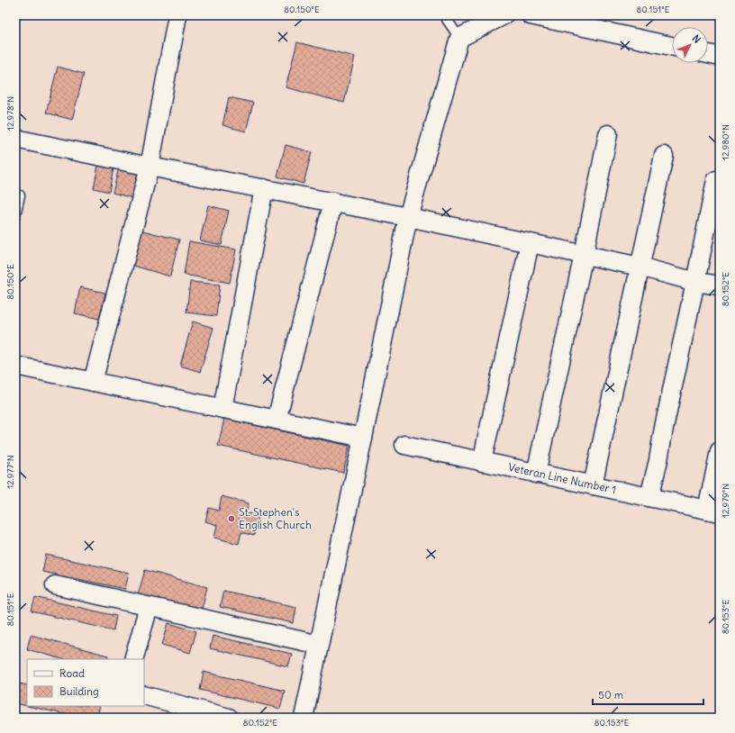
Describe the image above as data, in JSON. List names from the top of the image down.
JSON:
{
  "streets": {
    "street": ["Veteran Line Number 1"]
  },
  "places": ["St. Stephen's English Church"],
  "legend": ["Road", "Building"],
  "scale_bar": "50 m",
  "north": "top right",
  "coordinates": [
    "80.150°E",
    "80.151°E",
    "12.978°N",
    "12.980°N",
    "80.152°E",
    "12.977°N",
    "12.979°N",
    "80.153°E"
  ]
}
